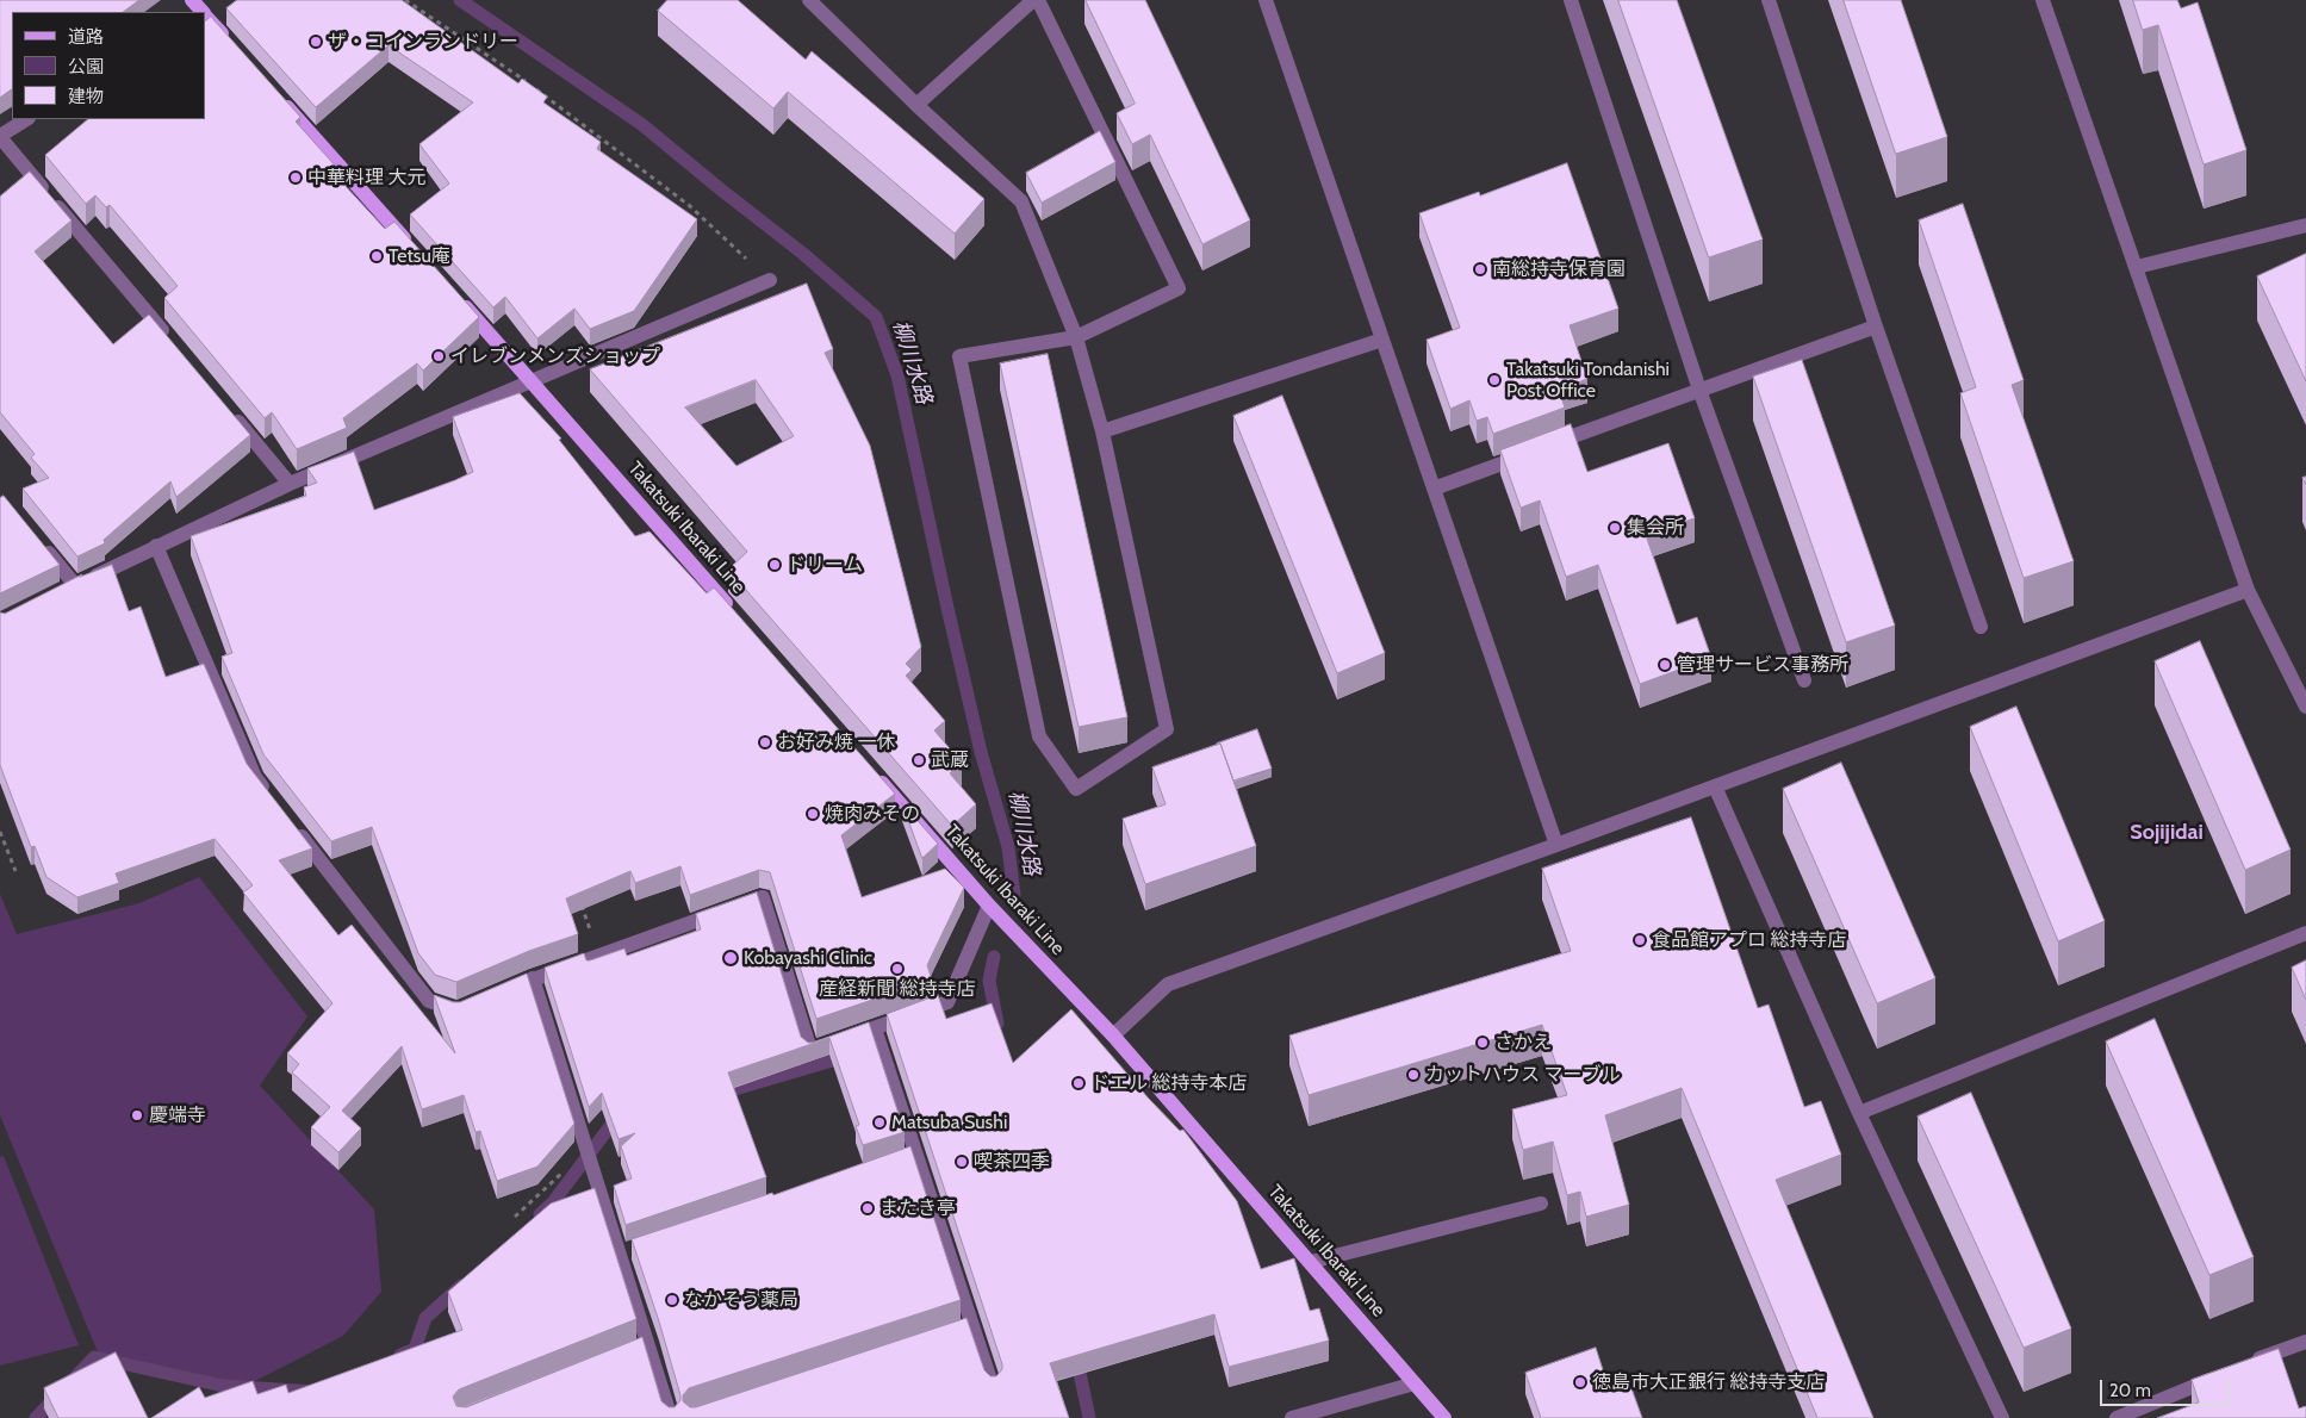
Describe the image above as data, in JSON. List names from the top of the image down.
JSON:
{
  "streets": {
    "main road": ["Takatsuki Ibaraki Line"]
  },
  "districts": ["Sojijidai"],
  "water": ["柳川水路"],
  "places": [
    "ザ・コインランドリー",
    "中華料理 大元",
    "Tetsu庵",
    "南総持寺保育園",
    "イレブンメンズショップ",
    "Takatsuki Tondanishi Post Office",
    "集会所",
    "ドリーム",
    "管理サービス事務所",
    "お好み焼 一休",
    "武蔵",
    "焼肉みその",
    "食品館アプロ 総持寺店",
    "Kobayashi Clinic",
    "産経新聞 総持寺店",
    "さかえ",
    "カットハウス マーブル",
    "ドエル 総持寺本店",
    "慶端寺",
    "Matsuba Sushi",
    "喫茶四季",
    "またき亭",
    "なかそう薬局",
    "徳島市大正銀行 総持寺支店"
  ],
  "legend": ["道路", "公園", "建物"],
  "scale_bar": "20 m"
}
